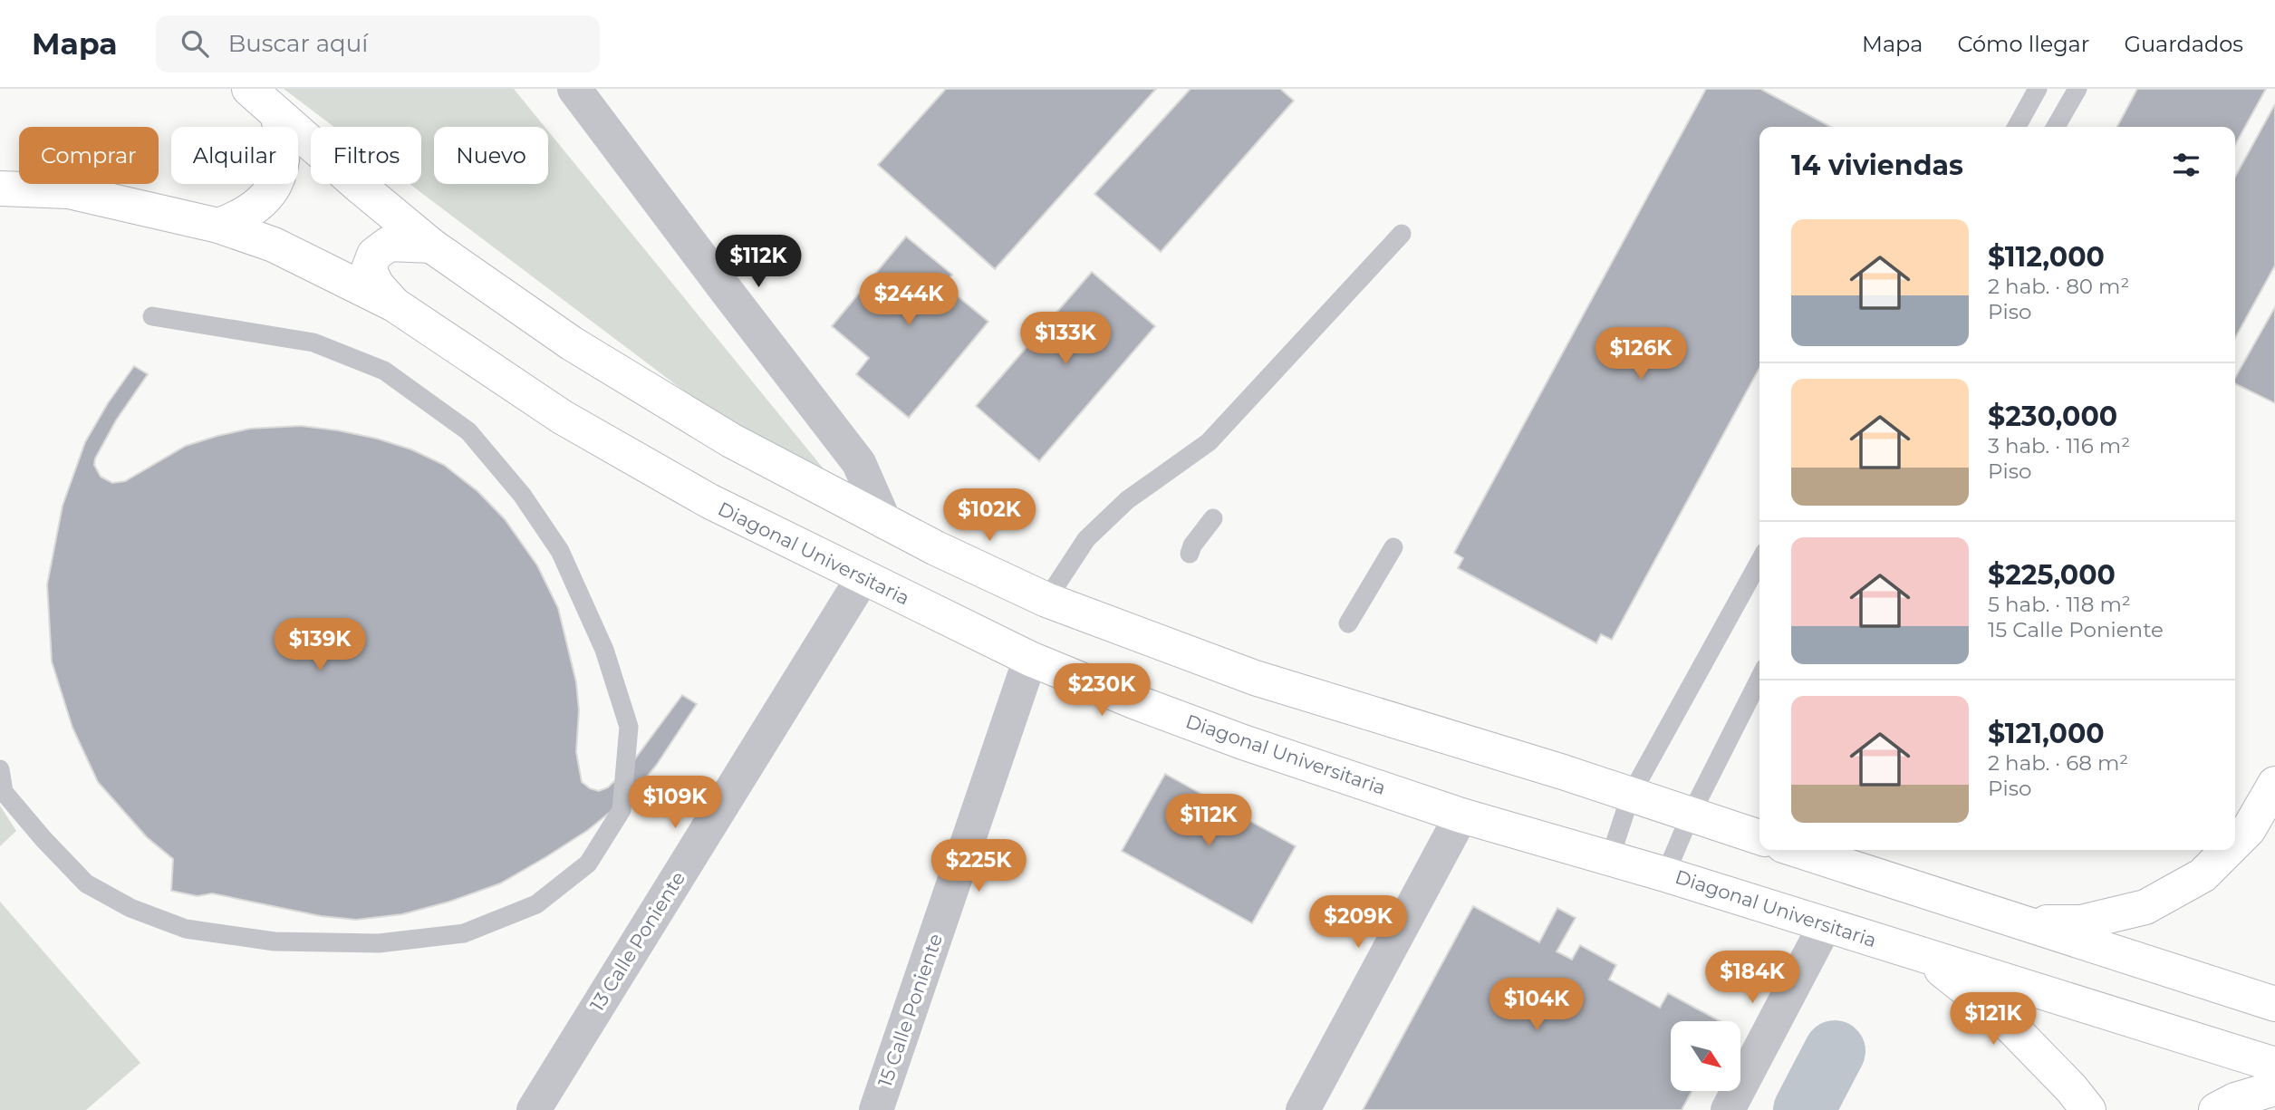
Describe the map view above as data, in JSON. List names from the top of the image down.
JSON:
{
  "streets": {
    "main road": ["Diagonal Universitaria"],
    "street": ["13 Calle Poniente", "15 Calle Poniente"]
  },
  "crossings": [
    ["Diagonal Universitaria", "13 Calle Poniente"],
    ["Diagonal Universitaria", "15 Calle Poniente"]
  ],
  "north": "bottom right",
  "page": {
    "header": "Mapa",
    "search": "Buscar aquí",
    "nav": ["Mapa", "Cómo llegar", "Guardados"],
    "chip": [
      "Comprar",
      "Alquilar",
      "Filtros",
      "Nuevo"
    ],
    "heading": "14 viviendas",
    "list": [
      {
        "name": "$112,000",
        "note": "2 hab. · 80 m² · Piso"
      },
      {
        "name": "$230,000",
        "note": "3 hab. · 116 m² · Piso"
      },
      {
        "name": "$225,000",
        "note": "5 hab. · 118 m² · 15 Calle Poniente"
      },
      {
        "name": "$121,000",
        "note": "2 hab. · 68 m² · Piso"
      }
    ],
    "price": [
      "$112K",
      "$244K",
      "$133K",
      "$126K",
      "$102K",
      "$139K",
      "$230K",
      "$109K",
      "$112K",
      "$225K",
      "$209K",
      "$184K",
      "$104K",
      "$121K"
    ]
  }
}
